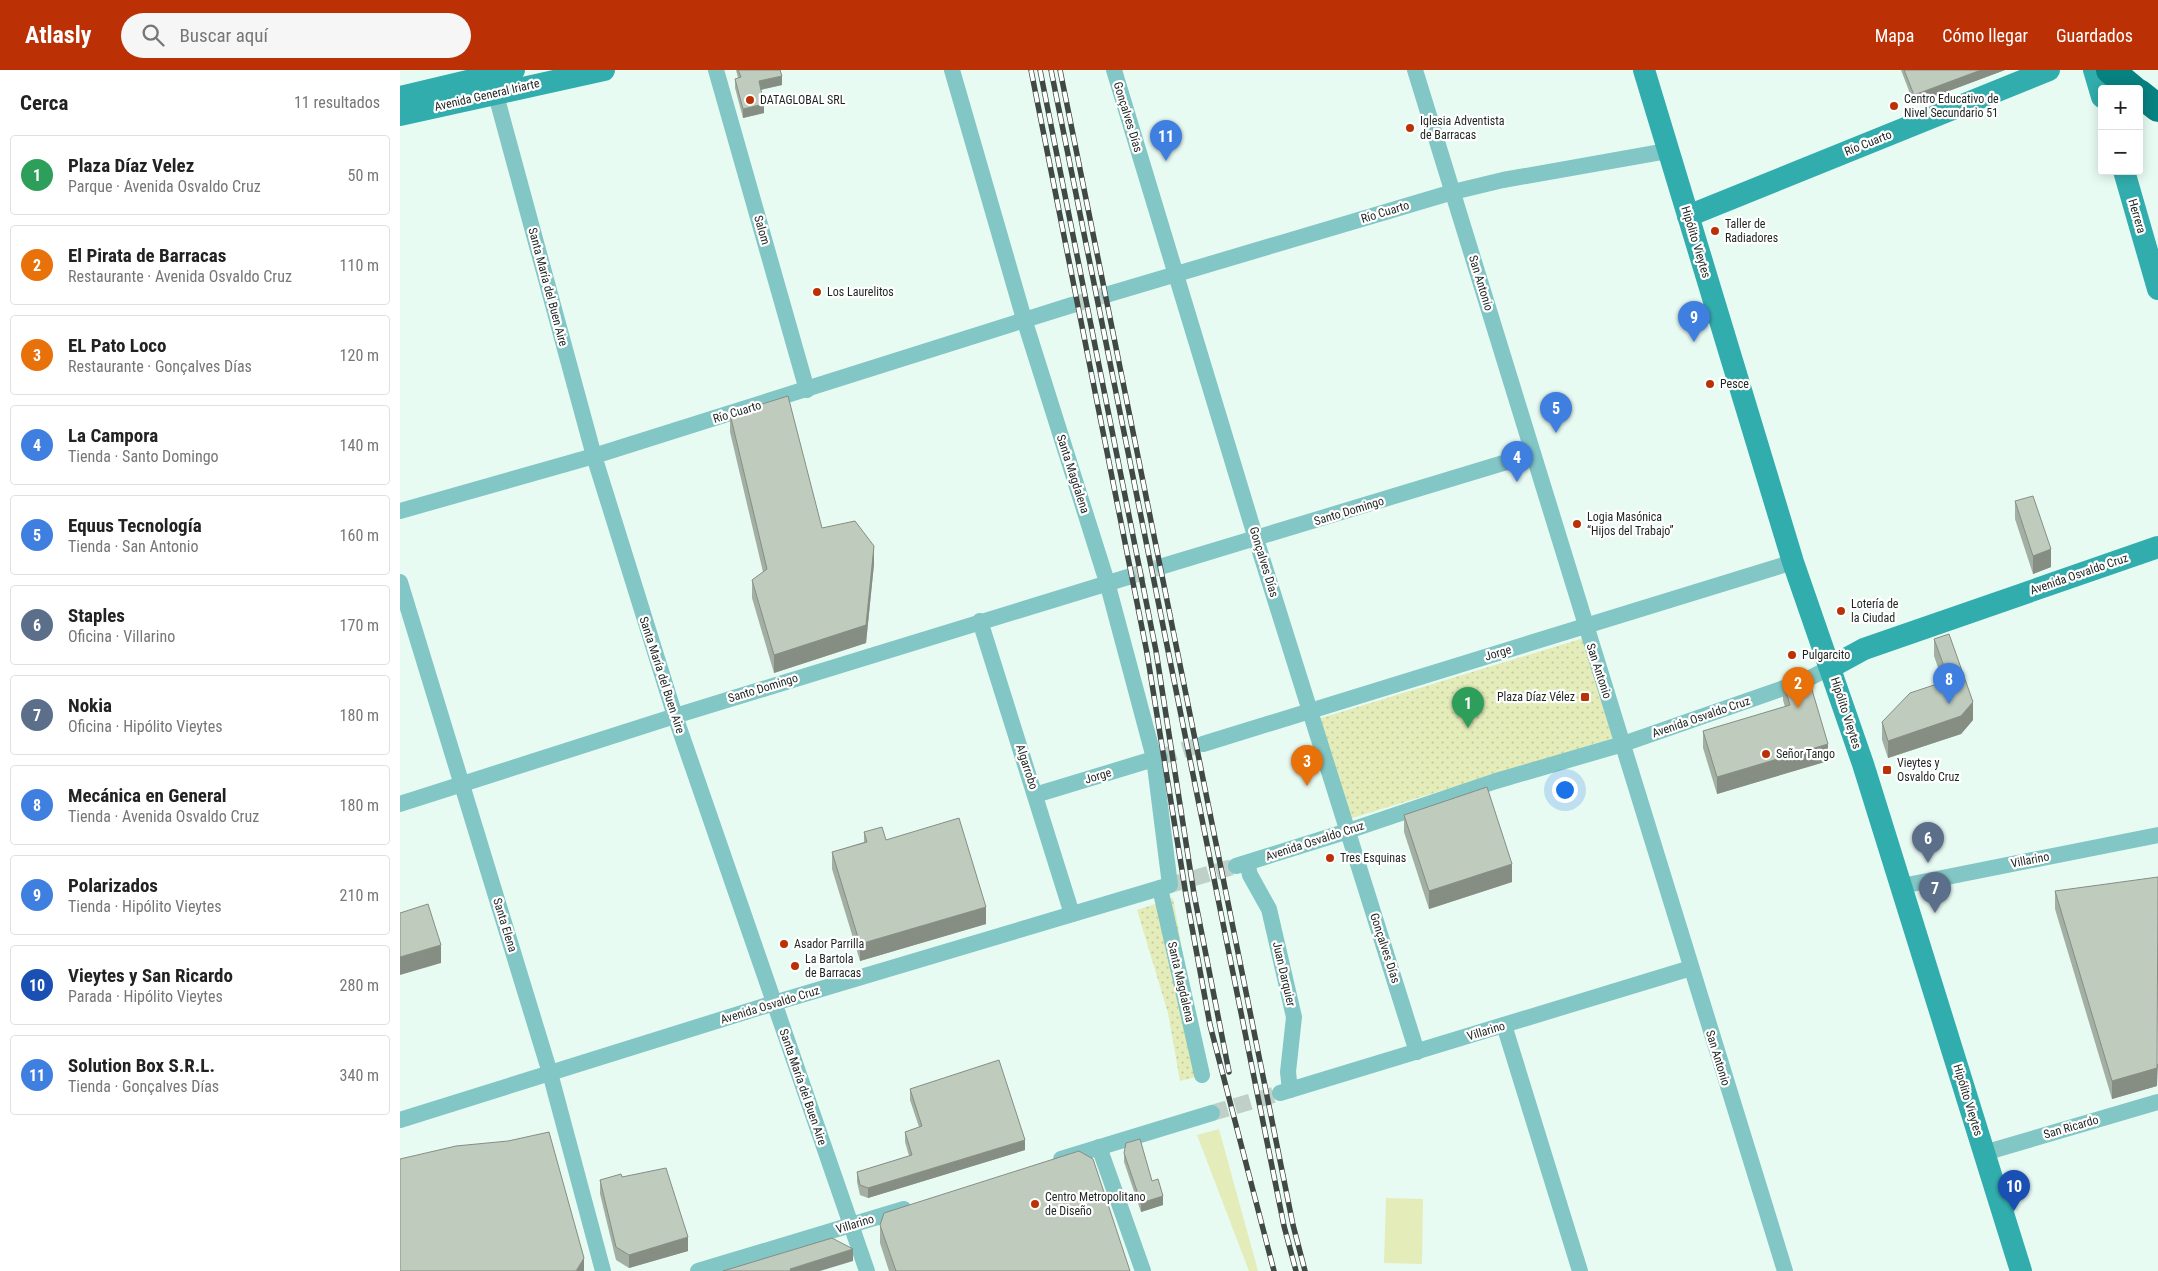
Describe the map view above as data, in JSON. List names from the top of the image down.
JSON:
{
  "streets": {
    "main road": [
      "Avenida General Iriarte",
      "Río Cuarto",
      "Herrera",
      "Hipólito Vieytes",
      "Avenida Osvaldo Cruz"
    ],
    "street": [
      "Gonçalves Días",
      "Salom",
      "San Antonio",
      "Santa María del Buen Aire",
      "Santa Magdalena",
      "Santo Domingo",
      "Jorge",
      "Algarrobo",
      "Villarino",
      "Santa Elena",
      "Juan Darquier",
      "San Ricardo"
    ]
  },
  "crossings": [
    ["Avenida General Iriarte", "Santa María del Buen Aire"],
    ["Gonçalves Días", "Río Cuarto"],
    ["Gonçalves Días", "Santo Domingo"],
    ["Gonçalves Días", "Avenida Osvaldo Cruz"],
    ["Gonçalves Días", "Jorge"],
    ["Gonçalves Días", "Villarino"],
    ["Río Cuarto", "Salom"],
    ["Río Cuarto", "Hipólito Vieytes"],
    ["Río Cuarto", "San Antonio"],
    ["Río Cuarto", "Santa María del Buen Aire"],
    ["Río Cuarto", "Santa Magdalena"],
    ["Hipólito Vieytes", "Avenida Osvaldo Cruz"],
    ["Hipólito Vieytes", "Jorge"],
    ["Hipólito Vieytes", "Villarino"],
    ["Hipólito Vieytes", "San Ricardo"],
    ["San Antonio", "Santo Domingo"],
    ["San Antonio", "Avenida Osvaldo Cruz"],
    ["San Antonio", "Jorge"],
    ["San Antonio", "Villarino"],
    ["Santa María del Buen Aire", "Santo Domingo"],
    ["Santa María del Buen Aire", "Avenida Osvaldo Cruz"],
    ["Santa María del Buen Aire", "Villarino"],
    ["Santa Magdalena", "Santo Domingo"],
    ["Santa Magdalena", "Avenida Osvaldo Cruz"],
    ["Santa Magdalena", "Jorge"],
    ["Santo Domingo", "Algarrobo"],
    ["Santo Domingo", "Santa Elena"],
    ["Avenida Osvaldo Cruz", "Algarrobo"],
    ["Avenida Osvaldo Cruz", "Santa Elena"],
    ["Avenida Osvaldo Cruz", "Juan Darquier"],
    ["Jorge", "Algarrobo"],
    ["Villarino", "Juan Darquier"]
  ],
  "places": {
    "other": [
      "DATAGLOBAL SRL",
      "Centro Educativo de Nivel Secundario 51",
      "Iglesia Adventista de Barracas",
      "Taller de Radiadores",
      "Los Laurelitos",
      "Pesce",
      "Logia Masónica “Hijos del Trabajo”",
      "Lotería de la Ciudad",
      "Pulgarcito",
      "Señor Tango",
      "Tres Esquinas",
      "Asador Parrilla",
      "La Bartola de Barracas",
      "Centro Metropolitano de Diseño"
    ],
    "transit": ["Plaza Díaz Vélez", "Vieytes y Osvaldo Cruz"]
  },
  "page": {
    "header": "Atlasly",
    "search": "Buscar aquí",
    "nav": ["Mapa", "Cómo llegar", "Guardados"],
    "heading": ["Cerca", "11 resultados"],
    "map_buttons": ["+", "−"],
    "pins": [
      "11",
      "9",
      "5",
      "4",
      "8",
      "2",
      "1",
      "3",
      "6",
      "7",
      "10"
    ],
    "list": [
      {
        "mark": "1",
        "name": "Plaza Díaz Velez",
        "note": "Parque · Avenida Osvaldo Cruz",
        "value": "50 m"
      },
      {
        "mark": "2",
        "name": "El Pirata de Barracas",
        "note": "Restaurante · Avenida Osvaldo Cruz",
        "value": "110 m"
      },
      {
        "mark": "3",
        "name": "EL Pato Loco",
        "note": "Restaurante · Gonçalves Días",
        "value": "120 m"
      },
      {
        "mark": "4",
        "name": "La Campora",
        "note": "Tienda · Santo Domingo",
        "value": "140 m"
      },
      {
        "mark": "5",
        "name": "Equus Tecnología",
        "note": "Tienda · San Antonio",
        "value": "160 m"
      },
      {
        "mark": "6",
        "name": "Staples",
        "note": "Oficina · Villarino",
        "value": "170 m"
      },
      {
        "mark": "7",
        "name": "Nokia",
        "note": "Oficina · Hipólito Vieytes",
        "value": "180 m"
      },
      {
        "mark": "8",
        "name": "Mecánica en General",
        "note": "Tienda · Avenida Osvaldo Cruz",
        "value": "180 m"
      },
      {
        "mark": "9",
        "name": "Polarizados",
        "note": "Tienda · Hipólito Vieytes",
        "value": "210 m"
      },
      {
        "mark": "10",
        "name": "Vieytes y San Ricardo",
        "note": "Parada · Hipólito Vieytes",
        "value": "280 m"
      },
      {
        "mark": "11",
        "name": "Solution Box S.R.L.",
        "note": "Tienda · Gonçalves Días",
        "value": "340 m"
      }
    ]
  }
}
